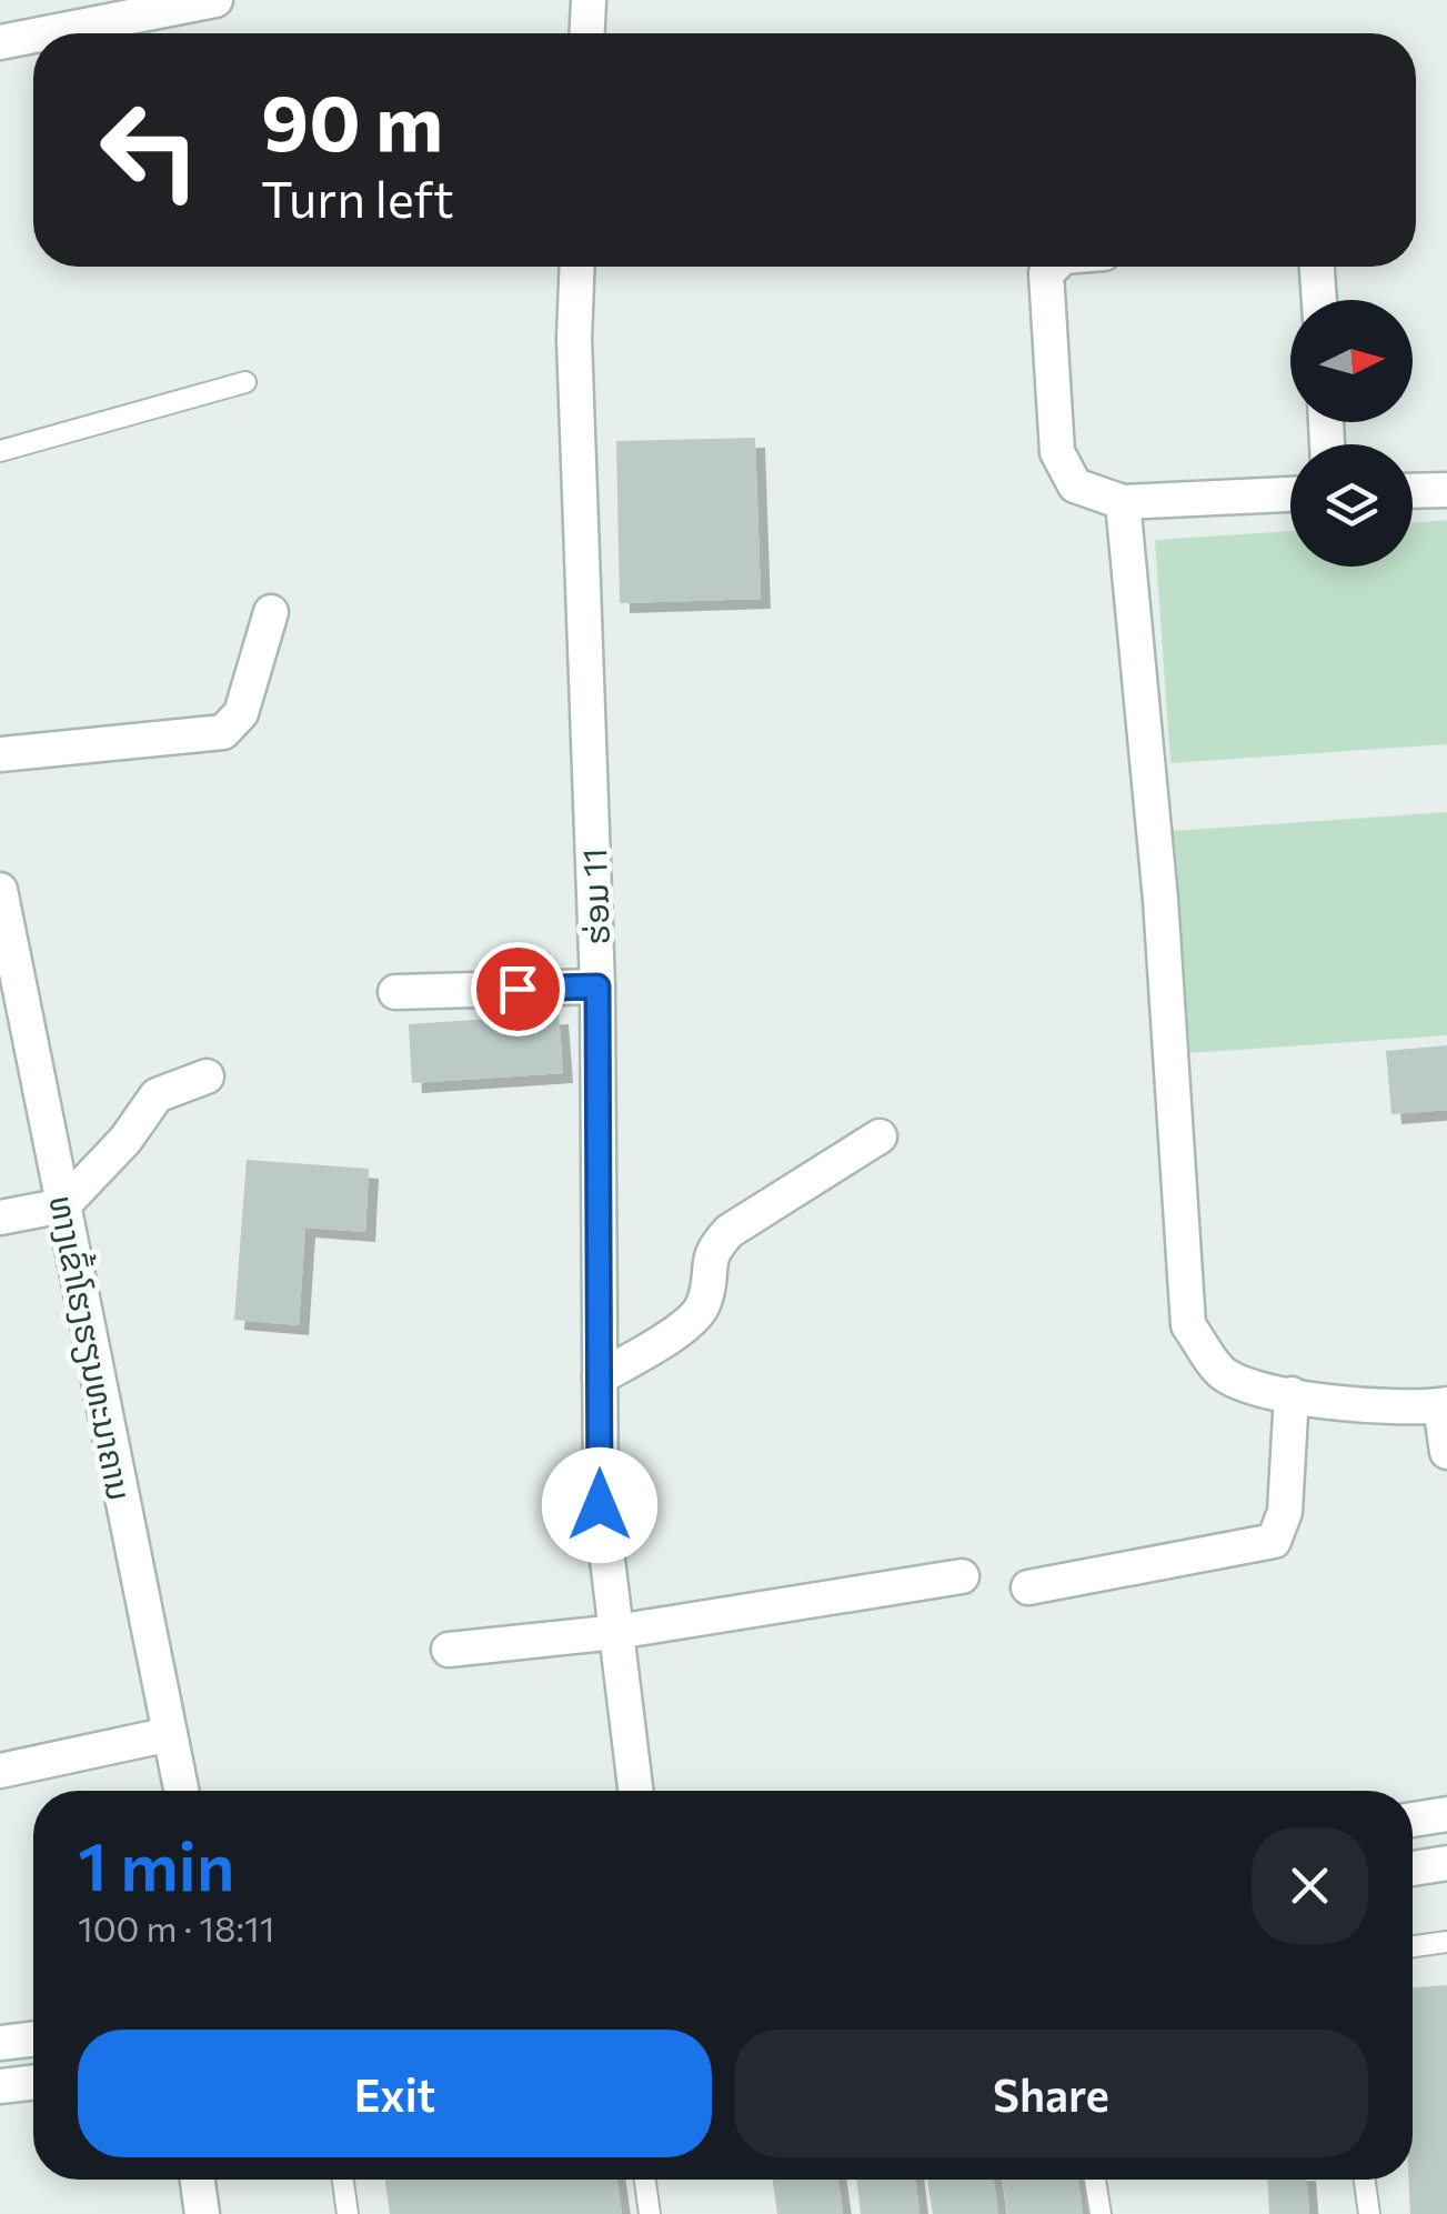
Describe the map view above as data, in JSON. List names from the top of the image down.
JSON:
{
  "streets": {
    "street": ["ຮ່ອມ 11", "ທາງເຂົ້າໂຮງຮຽນທະນາຄານ"]
  },
  "north": "right",
  "page": {
    "turn": ["90 m", "Turn left"],
    "heading": ["1 min", "100 m · 18:11"],
    "buttons": ["Exit", "Share"]
  }
}
